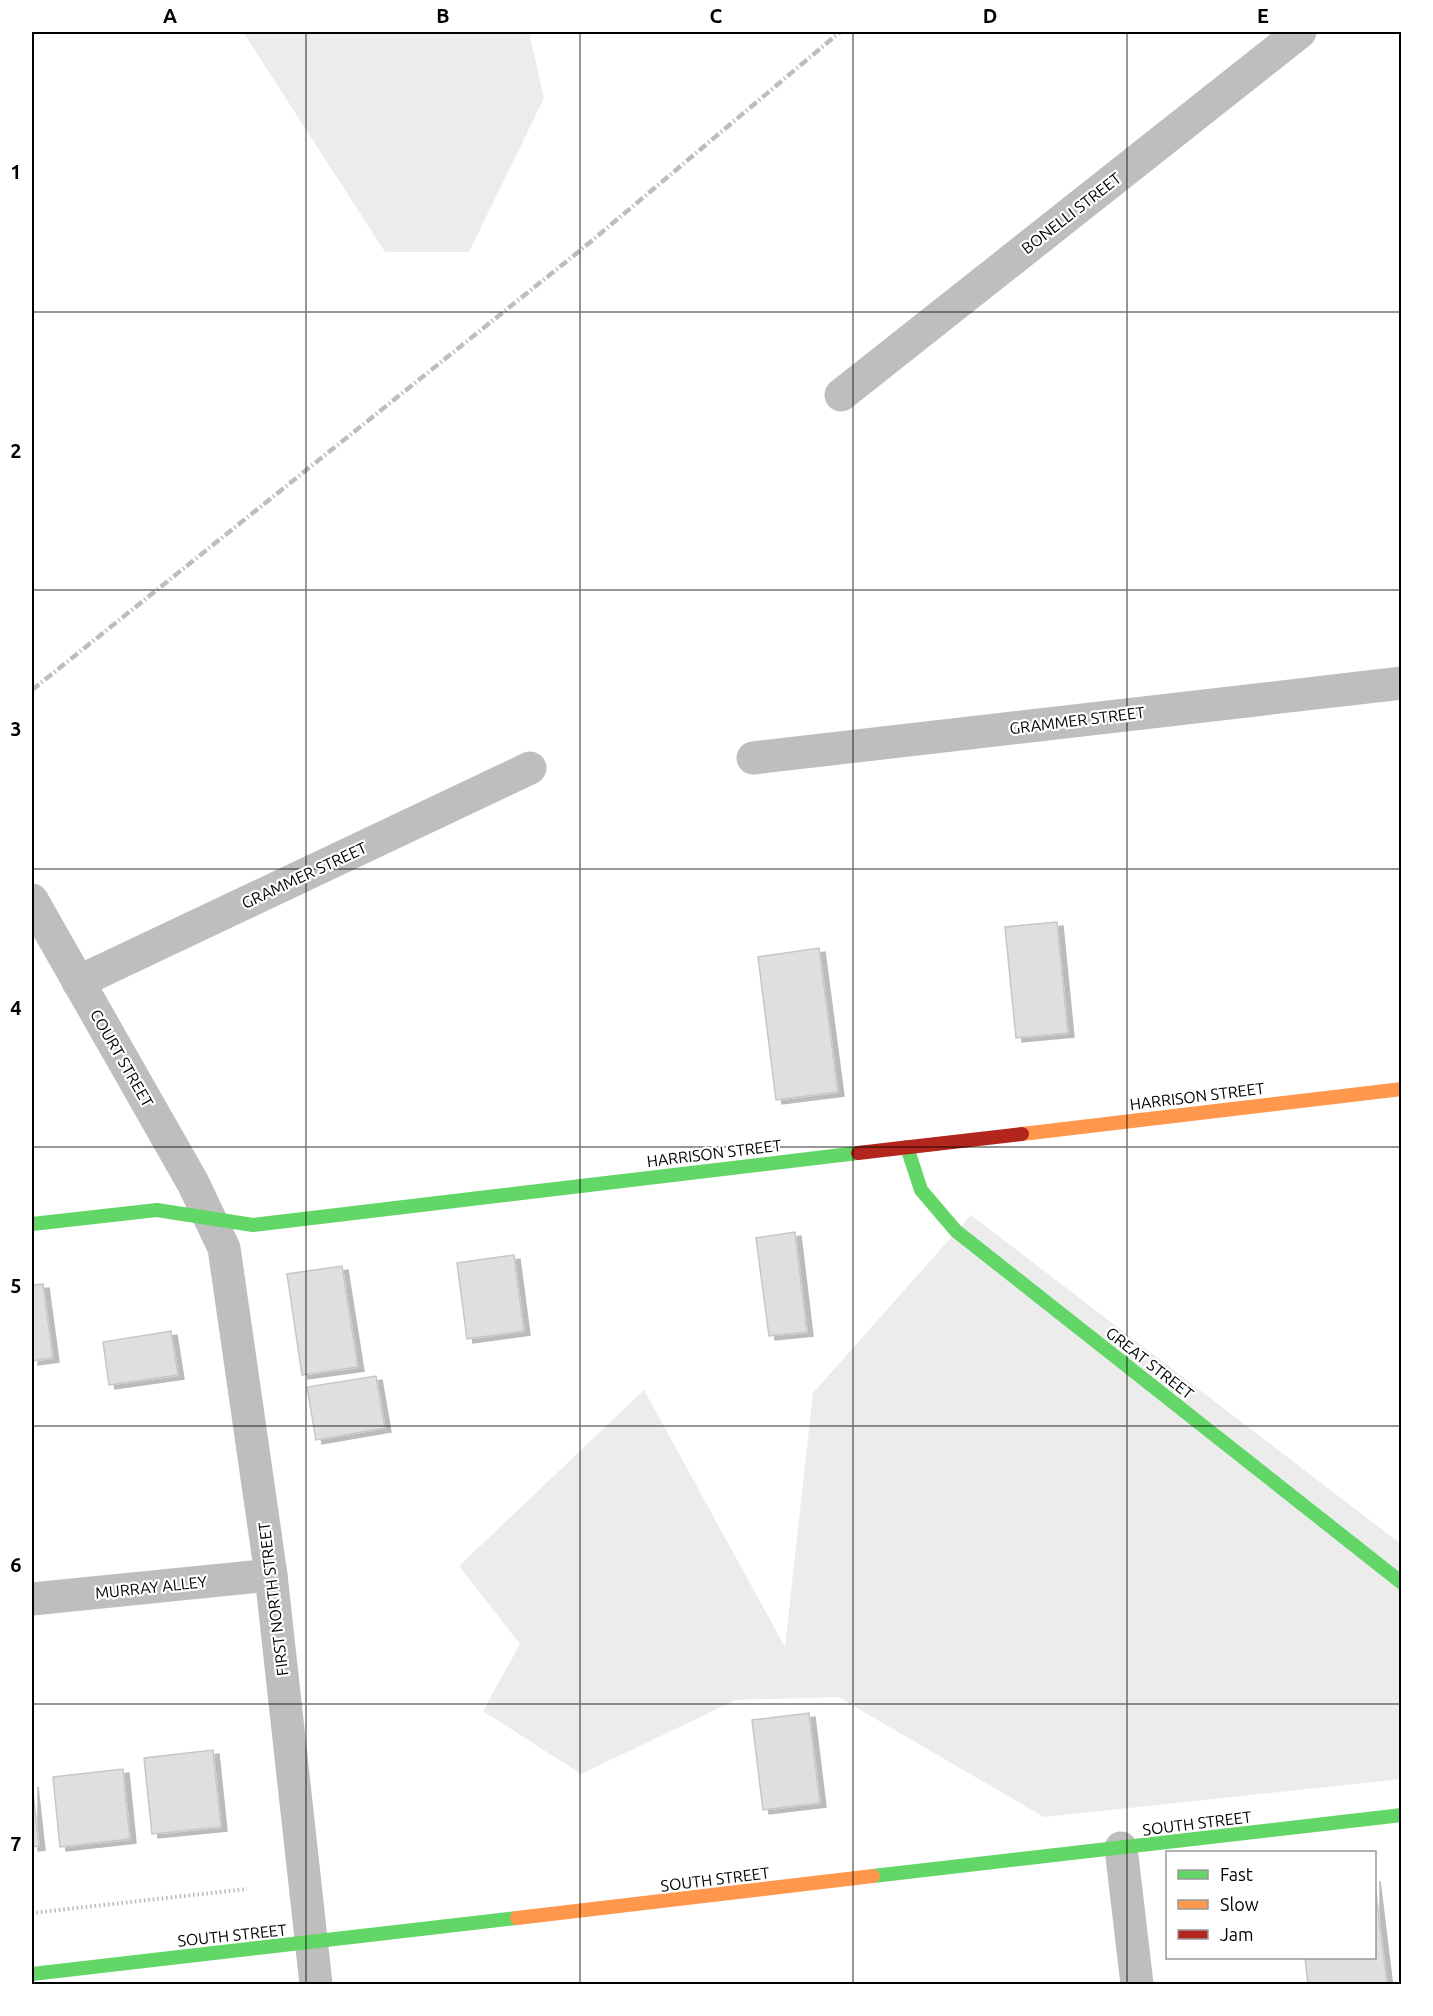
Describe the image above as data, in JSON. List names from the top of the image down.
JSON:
{
  "streets": {
    "street": [
      "BONELLI STREET",
      "GRAMMER STREET",
      "COURT STREET",
      "HARRISON STREET",
      "GREAT STREET",
      "MURRAY ALLEY",
      "FIRST NORTH STREET",
      "SOUTH STREET"
    ]
  },
  "crossings": [
    ["GRAMMER STREET", "COURT STREET"],
    ["COURT STREET", "HARRISON STREET"],
    ["COURT STREET", "FIRST NORTH STREET"],
    ["HARRISON STREET", "GREAT STREET"],
    ["HARRISON STREET", "FIRST NORTH STREET"],
    ["MURRAY ALLEY", "FIRST NORTH STREET"],
    ["FIRST NORTH STREET", "SOUTH STREET"]
  ],
  "legend": ["Fast", "Slow", "Jam"],
  "grid": {
    "columns": [
      "A",
      "B",
      "C",
      "D",
      "E"
    ],
    "rows": [
      "1",
      "2",
      "3",
      "4",
      "5",
      "6",
      "7"
    ]
  }
}
